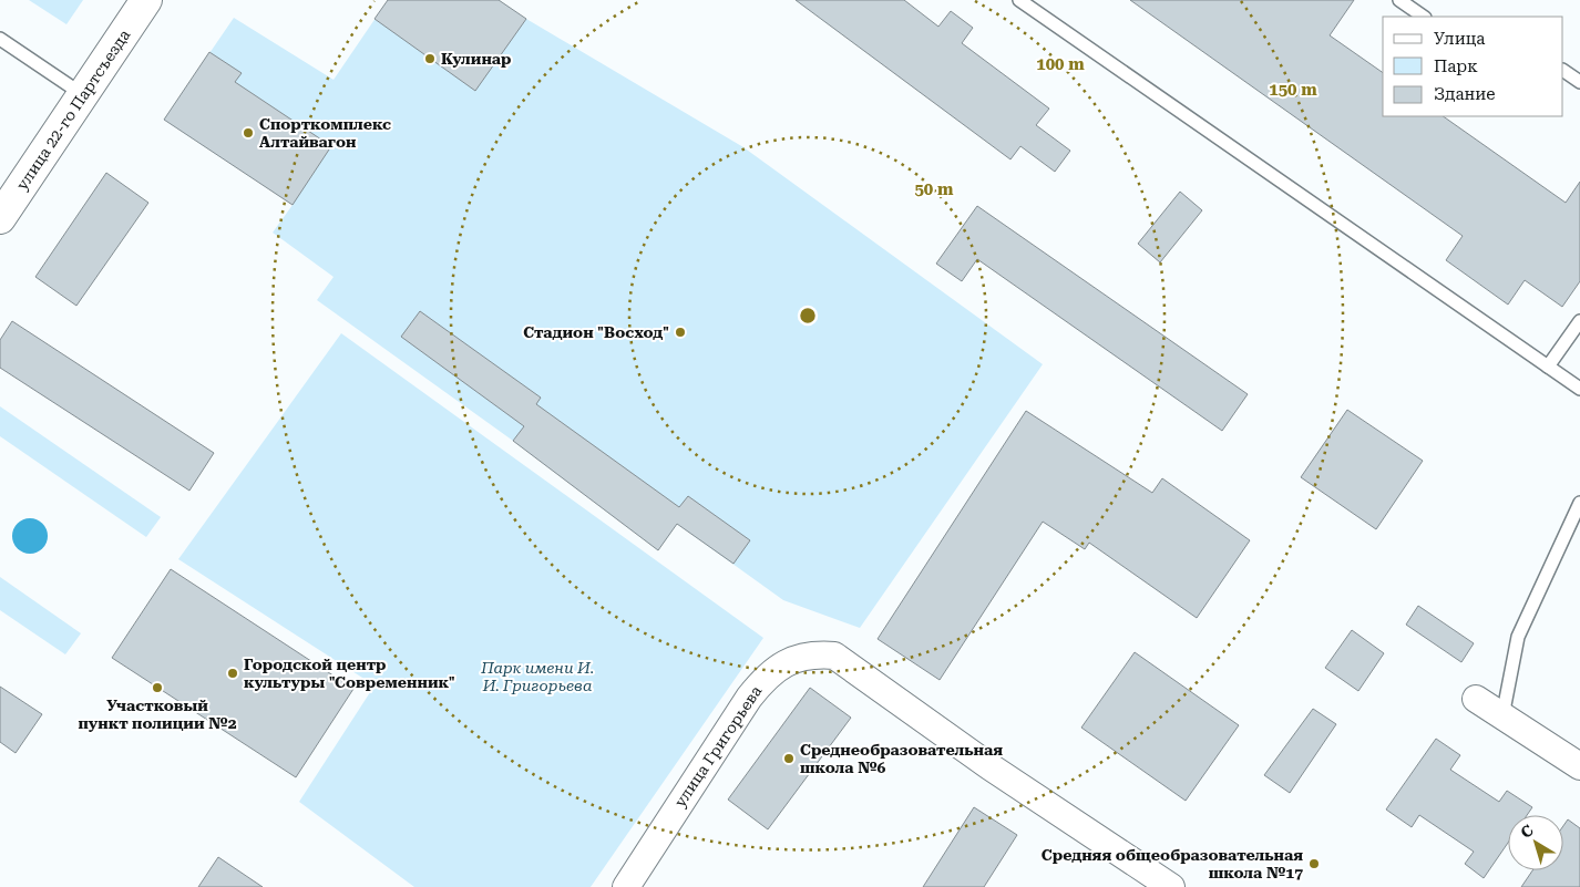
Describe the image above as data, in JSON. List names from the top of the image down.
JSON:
{
  "streets": {
    "street": ["улица 22-го Партсъезда", "улица Григорьева"]
  },
  "parks": ["Парк имени И. И. Григорьева"],
  "places": [
    "Кулинар",
    "Спорткомплекс Алтайвагон",
    "Стадион \"Восход\"",
    "Городской центр культуры \"Современник\"",
    "Участковый пункт полиции №2",
    "Среднеобразовательная школа №6",
    "Средняя общеобразовательная школа №17"
  ],
  "legend": ["Улица", "Парк", "Здание"],
  "north": "top left",
  "rings": ["100 m", "150 m", "50 m"]
}
